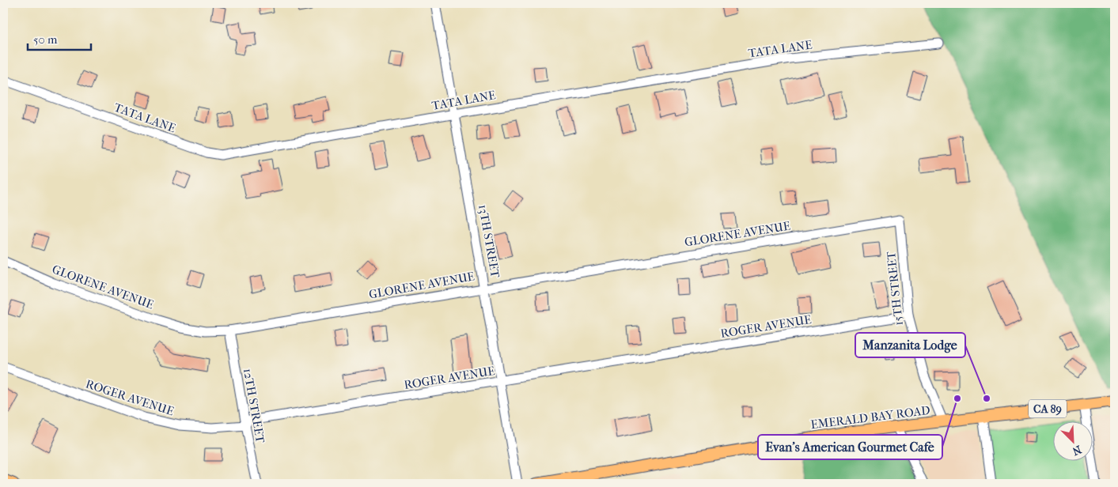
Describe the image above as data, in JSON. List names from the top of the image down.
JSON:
{
  "streets": {
    "main road": ["CA 89", "EMERALD BAY ROAD"],
    "street": [
      "TATA LANE",
      "GLORENE AVENUE",
      "13TH STREET",
      "15TH STREET",
      "ROGER AVENUE",
      "12TH STREET"
    ]
  },
  "crossings": [
    ["TATA LANE", "13TH STREET"],
    ["GLORENE AVENUE", "13TH STREET"],
    ["GLORENE AVENUE", "15TH STREET"],
    ["GLORENE AVENUE", "12TH STREET"],
    ["13TH STREET", "ROGER AVENUE"],
    ["15TH STREET", "ROGER AVENUE"],
    ["15TH STREET", "EMERALD BAY ROAD"],
    ["ROGER AVENUE", "12TH STREET"]
  ],
  "places": ["Evan's American Gourmet Cafe", "Manzanita Lodge"],
  "scale_bar": "50 m",
  "north": "bottom right"
}
